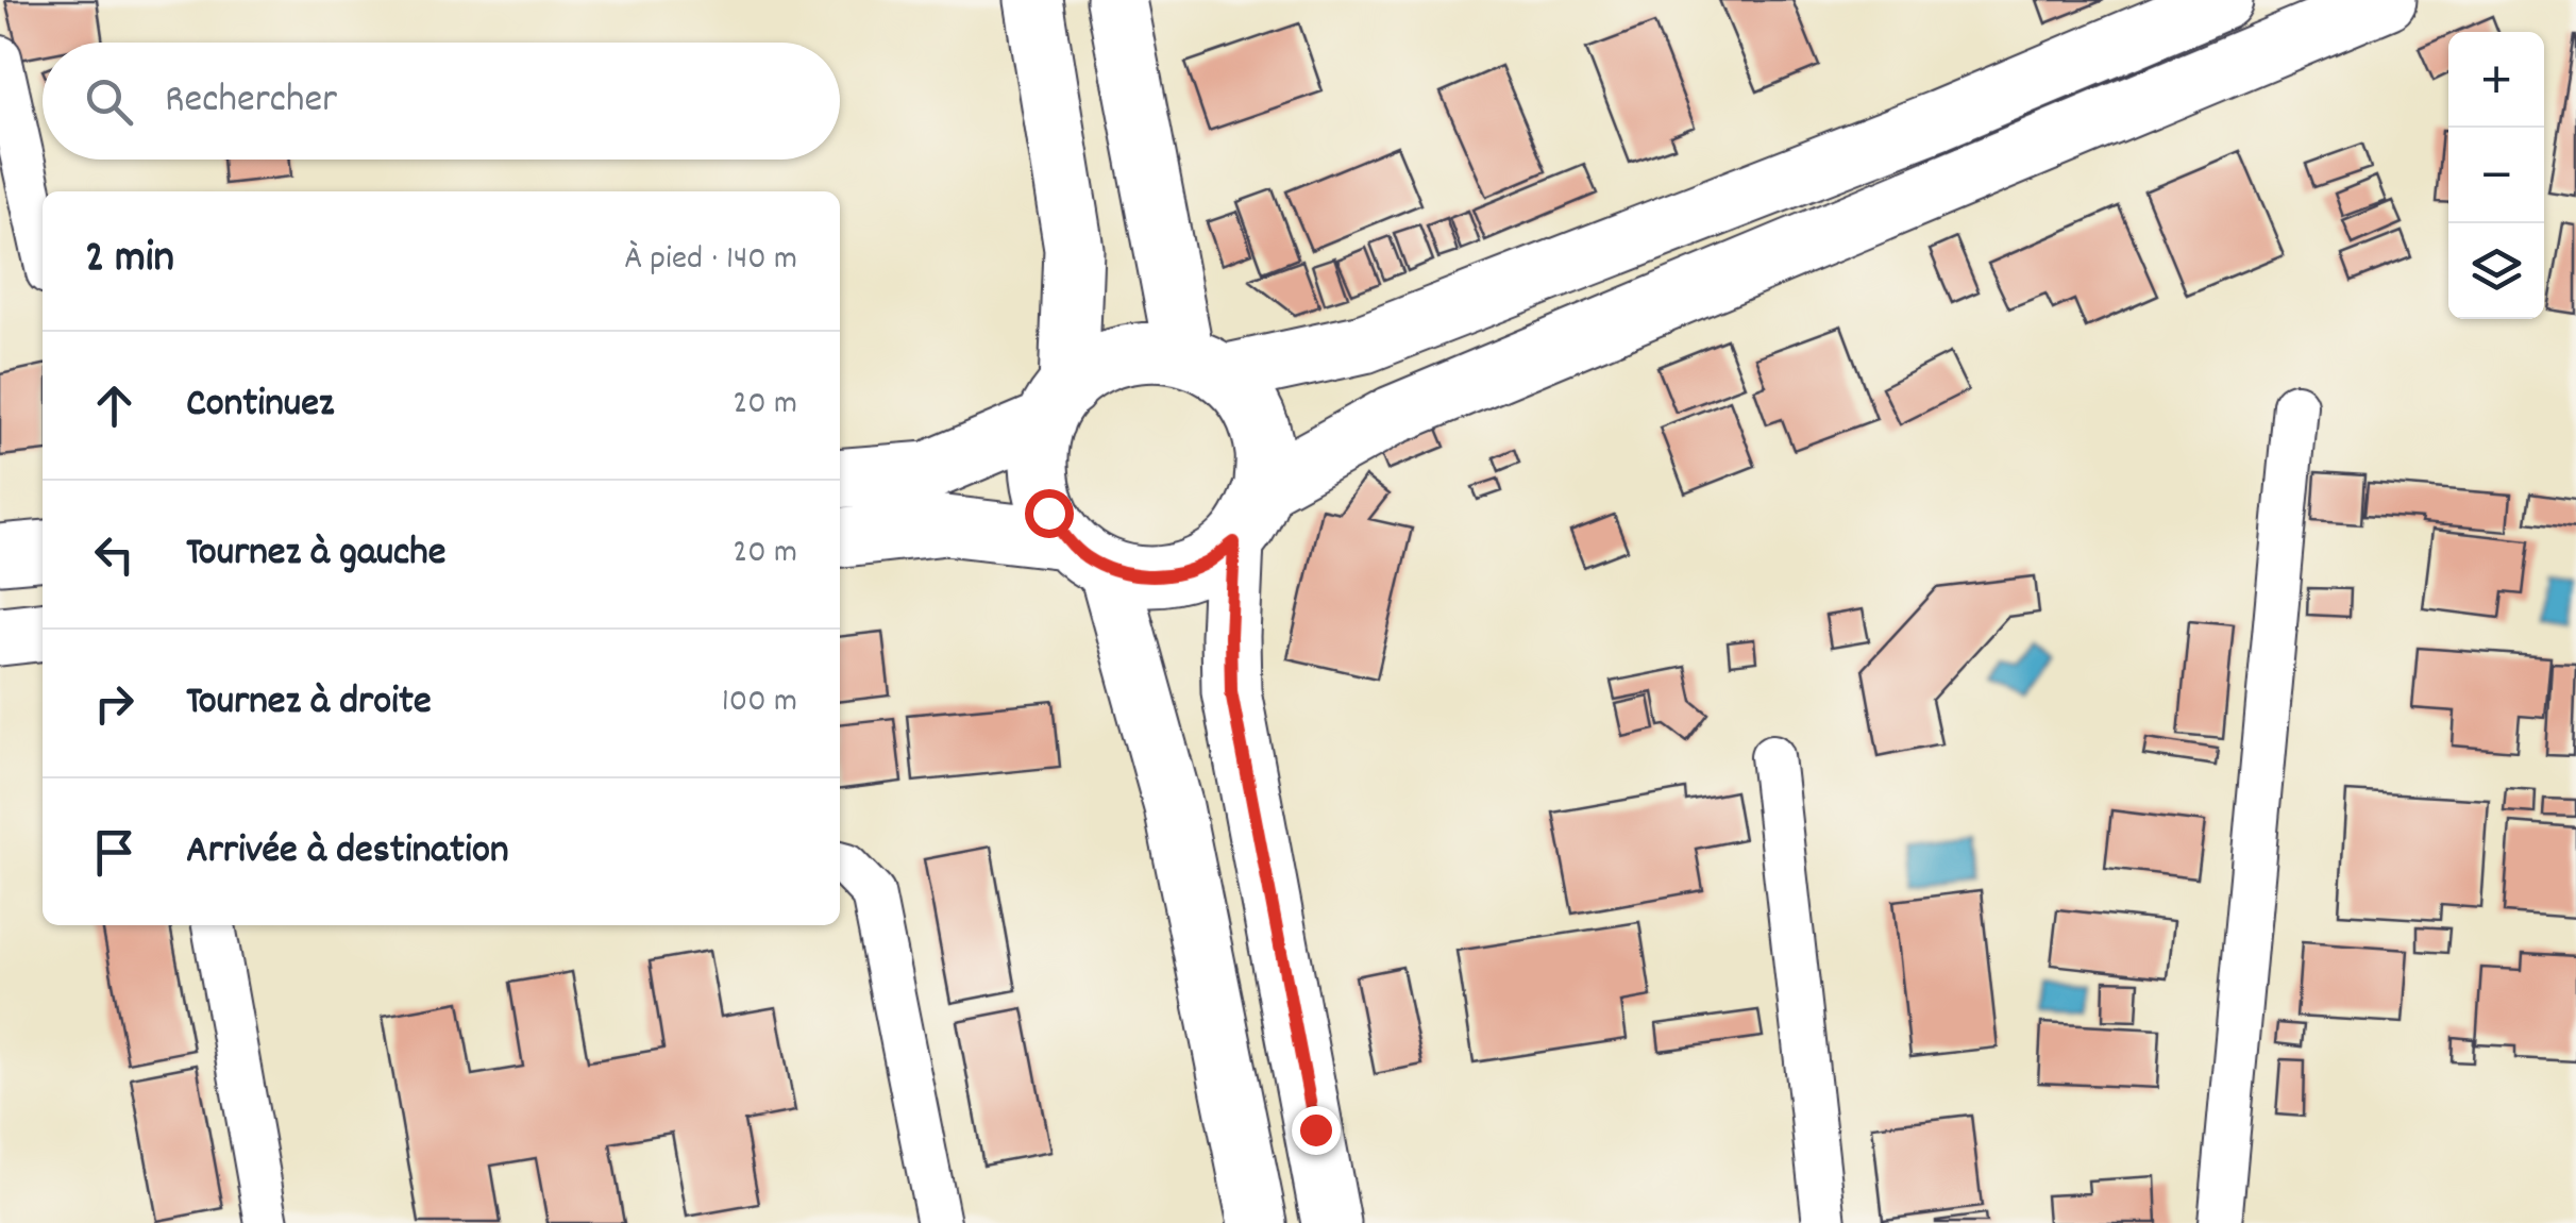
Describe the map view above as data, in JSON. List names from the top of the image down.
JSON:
{
  "page": {
    "map_buttons": ["+", "−"],
    "search": "Rechercher",
    "heading": ["2 min", "À pied · 140 m"],
    "list": [
      ["Continuez", "20 m"],
      ["Tournez à gauche", "20 m"],
      ["Tournez à droite", "100 m"],
      "Arrivée à destination"
    ]
  }
}
